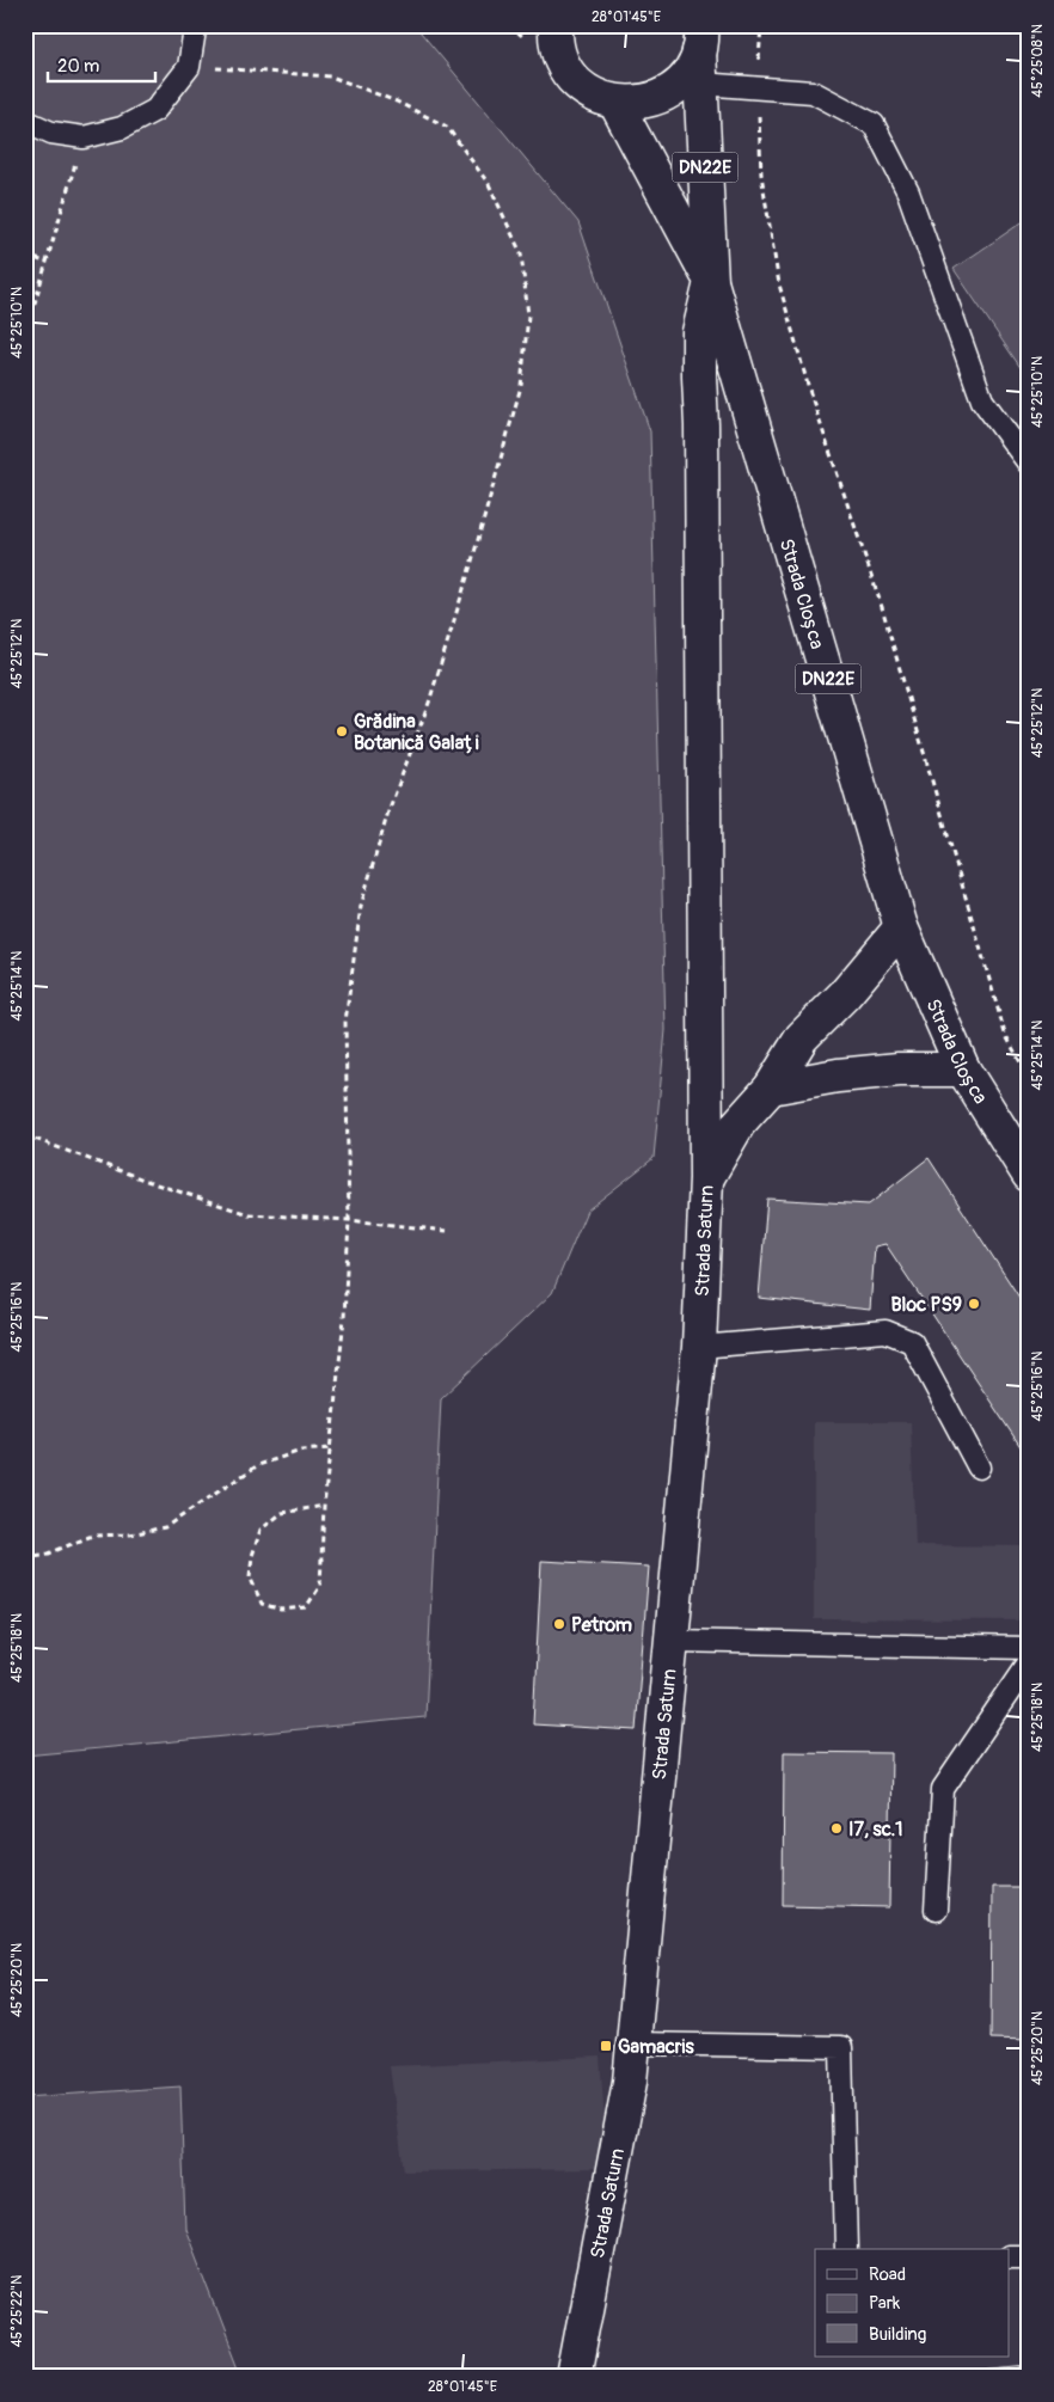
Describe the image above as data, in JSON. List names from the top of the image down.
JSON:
{
  "streets": {
    "street": ["DN22E", "Strada Cloșca", "Strada Saturn"]
  },
  "crossings": [
    ["DN22E", "Strada Cloșca"],
    ["Strada Cloșca", "Strada Saturn"]
  ],
  "places": {
    "other": [
      "Grădina Botanică Galați",
      "Bloc PS9",
      "Petrom",
      "I7, sc.1"
    ],
    "transit": ["Gamacris"]
  },
  "legend": ["Road", "Park", "Building"],
  "scale_bar": "20 m",
  "coordinates": [
    "28°01'45\"E",
    "45°25'08\"N",
    "45°25'10\"N",
    "45°25'12\"N",
    "45°25'14\"N",
    "45°25'16\"N",
    "45°25'18\"N",
    "45°25'20\"N",
    "45°25'22\"N"
  ]
}
